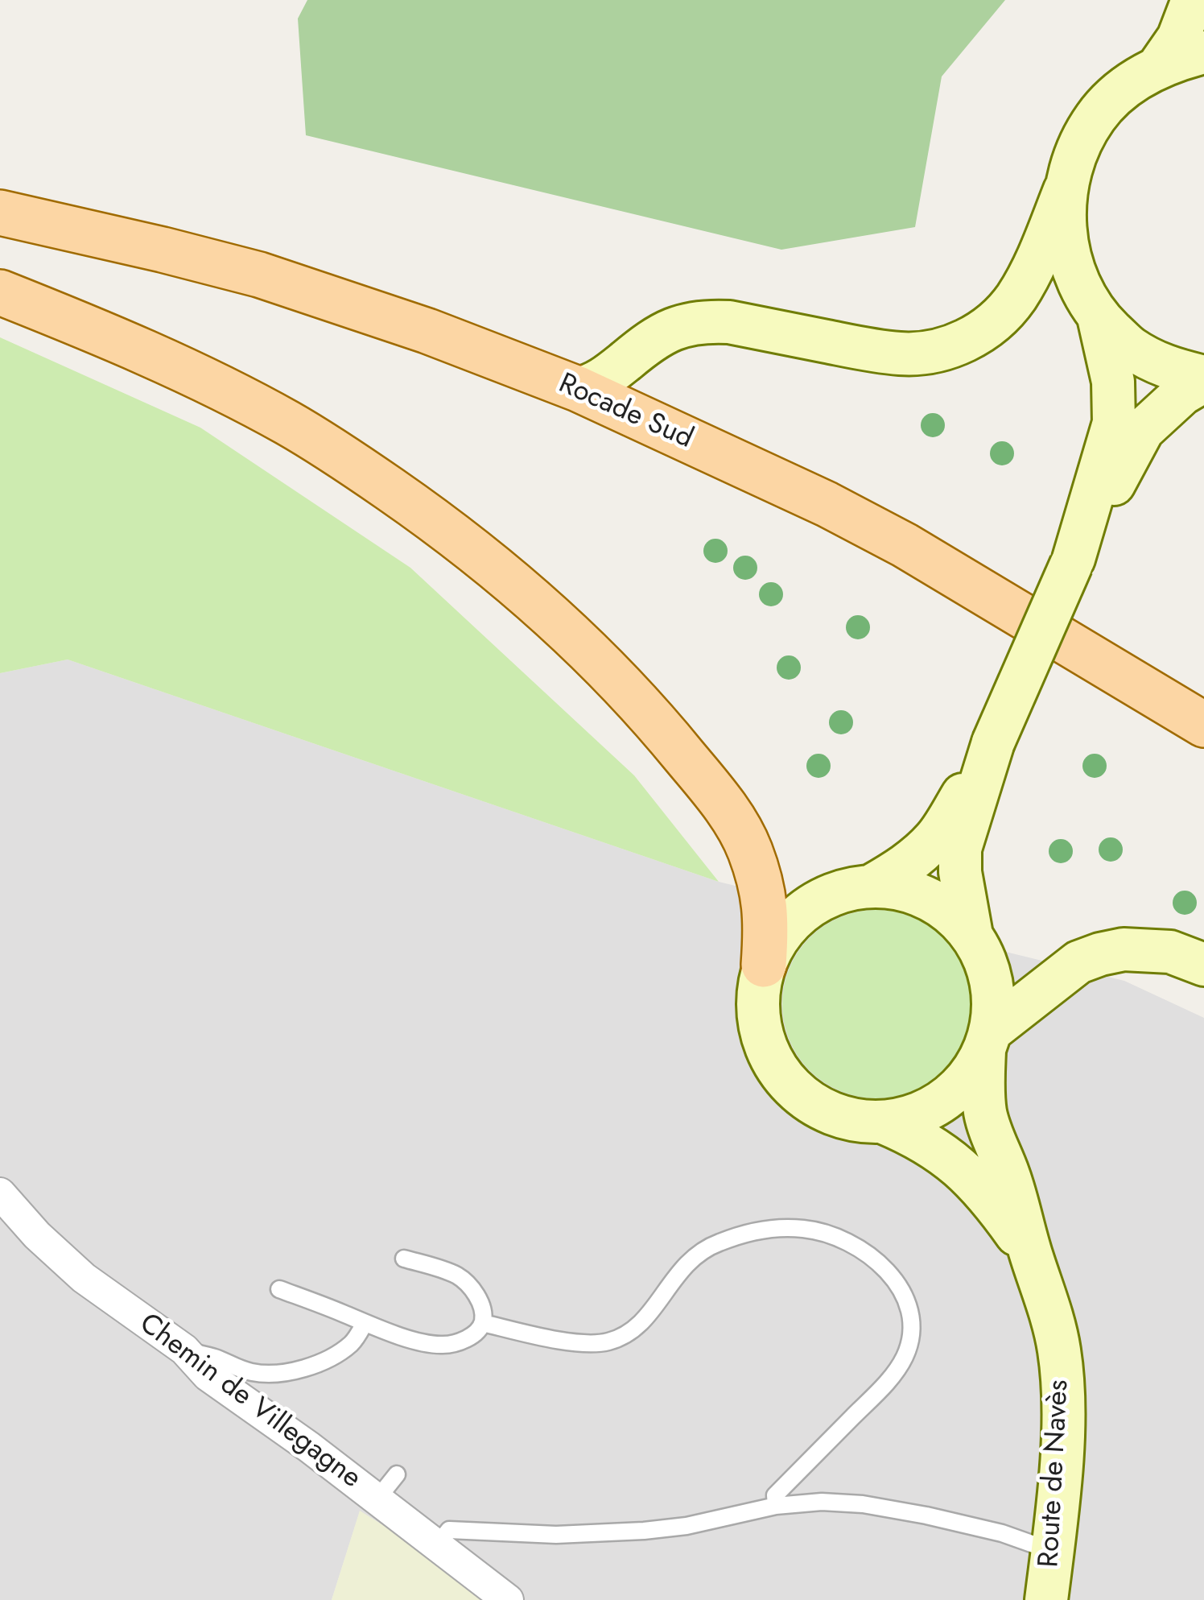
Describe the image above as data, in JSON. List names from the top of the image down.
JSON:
{
  "streets": {
    "main road": ["Rocade Sud", "Route de Navès"],
    "street": ["Chemin de Villegagne"]
  }
}
